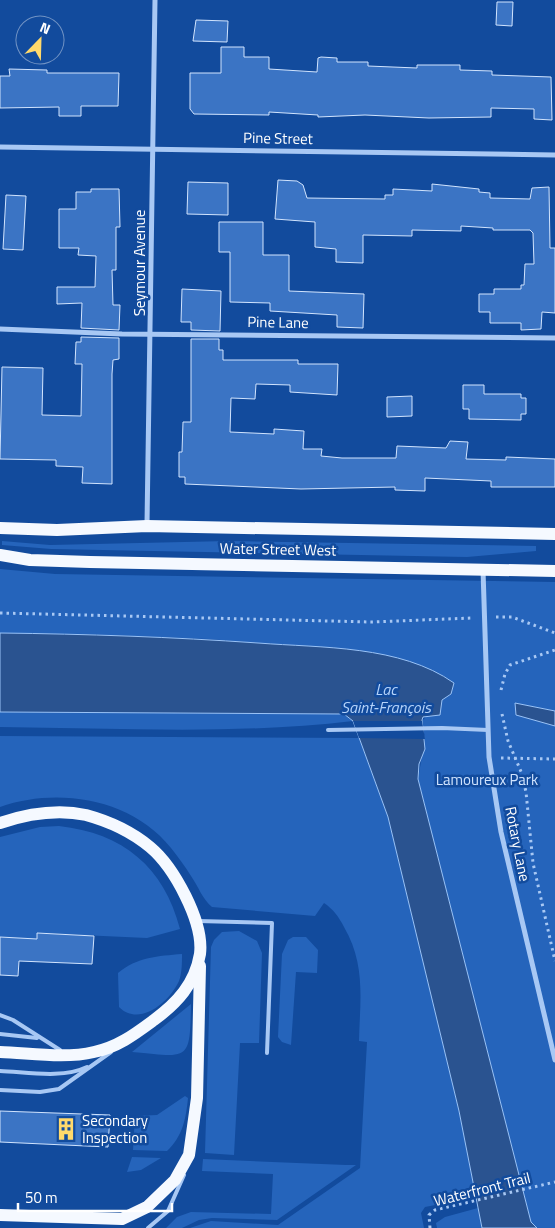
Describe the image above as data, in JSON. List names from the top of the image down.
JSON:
{
  "streets": {
    "main road": ["Water Street West"],
    "street": [
      "Pine Street",
      "Seymour Avenue",
      "Pine Lane",
      "Rotary Lane"
    ],
    "path": ["Waterfront Trail"]
  },
  "crossings": [
    ["Pine Street", "Seymour Avenue"],
    ["Seymour Avenue", "Pine Lane"],
    ["Seymour Avenue", "Water Street West"],
    ["Water Street West", "Rotary Lane"]
  ],
  "water": ["Lac Saint-François"],
  "parks": ["Lamoureux Park"],
  "places": {
    "building": ["Secondary Inspection"]
  },
  "scale_bar": "50 m",
  "north": "top right"
}
